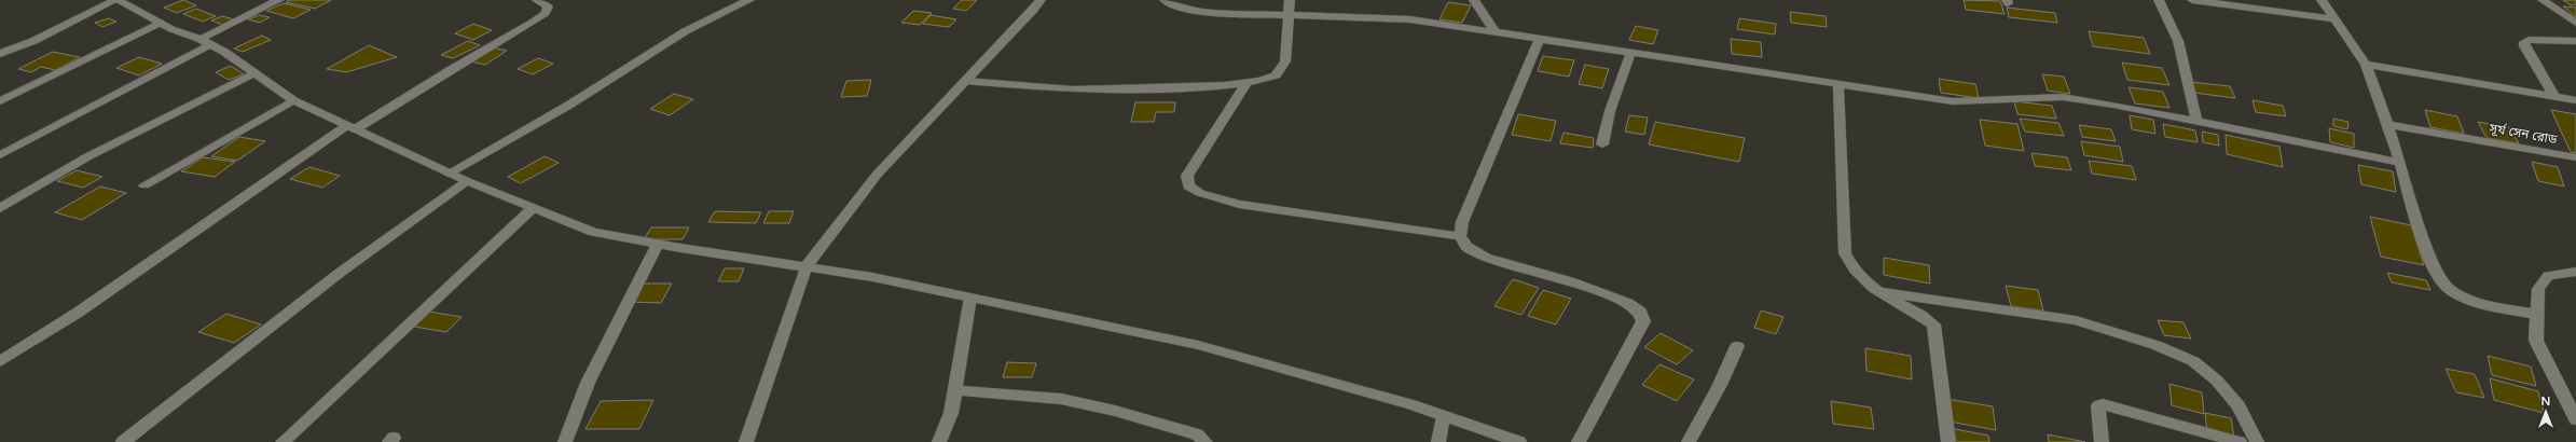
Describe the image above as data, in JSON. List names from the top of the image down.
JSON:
{
  "streets": {
    "street": ["সূর্য সেন রোড"]
  },
  "north": "top"
}
